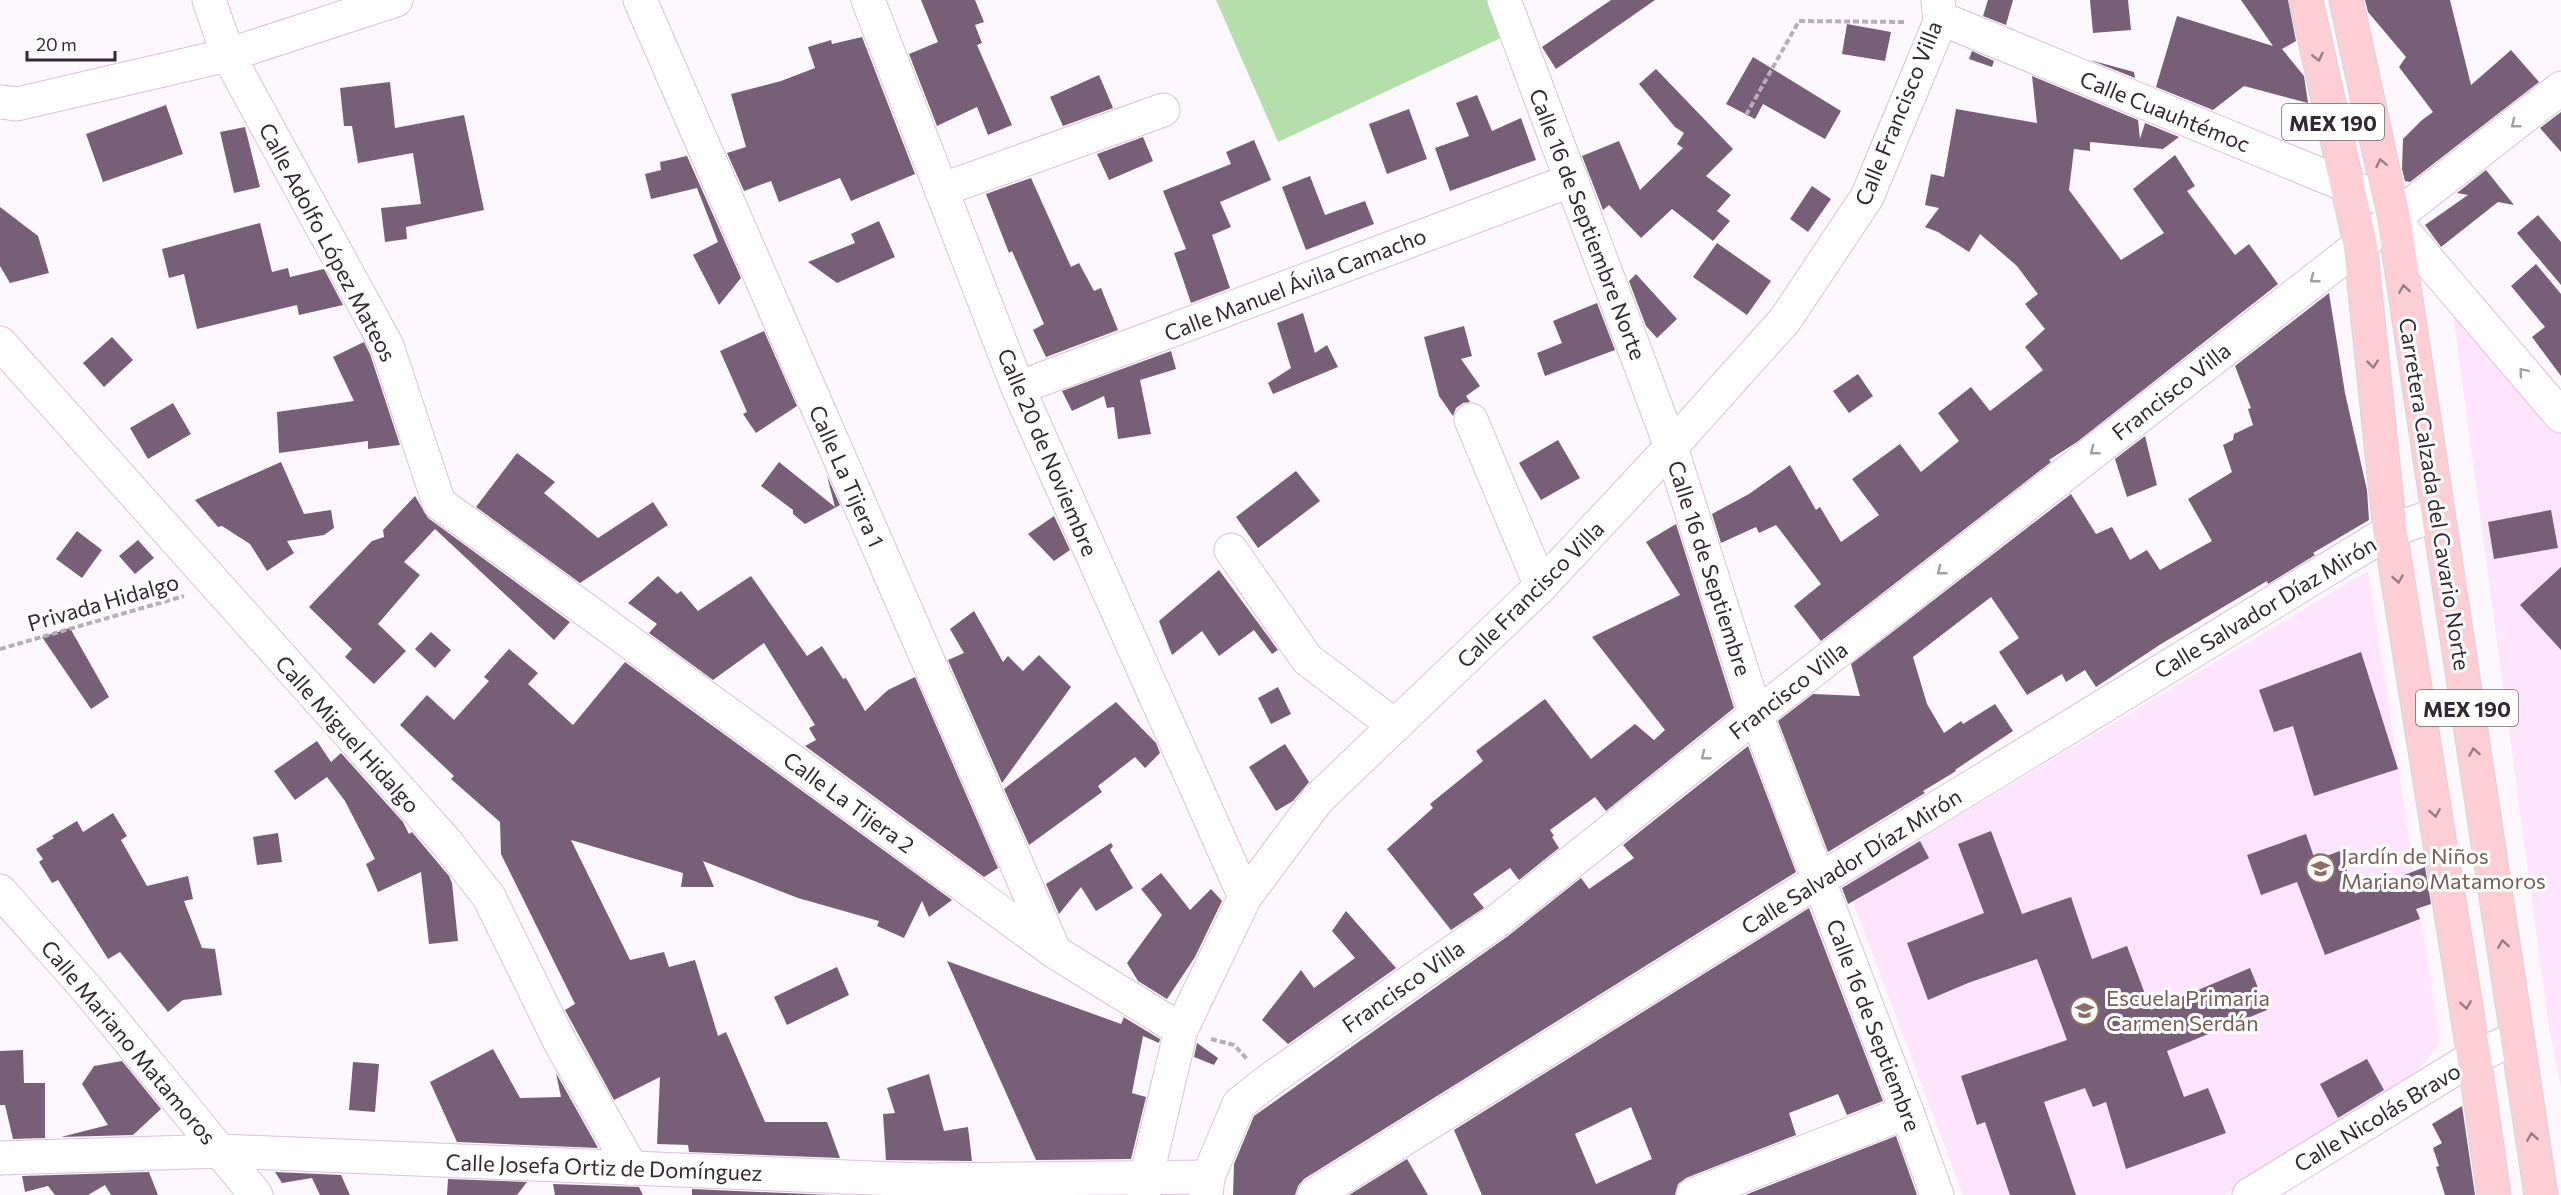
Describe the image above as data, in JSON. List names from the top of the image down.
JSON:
{
  "streets": {
    "main road": ["MEX 190", "Carretera Calzada del Cavario Norte"],
    "street": [
      "Calle Cuauhtémoc",
      "Calle Francisco Villa",
      "Calle 16 de Septiembre Norte",
      "Calle Adolfo López Mateos",
      "Calle Manuel Ávila Camacho",
      "Francisco Villa",
      "Calle 20 de Noviembre",
      "Calle La Tijera 1",
      "Calle 16 de Septiembre",
      "Calle Salvador Díaz Mirón",
      "Calle Miguel Hidalgo",
      "Calle La Tijera 2",
      "Calle Mariano Matamoros",
      "Calle Nicolás Bravo",
      "Calle Josefa Ortiz de Domínguez"
    ],
    "path": ["Privada Hidalgo"]
  },
  "crossings": [
    ["Calle Cuauhtémoc", "Calle Francisco Villa"],
    ["Calle Cuauhtémoc", "MEX 190"],
    ["Calle Cuauhtémoc", "Francisco Villa"],
    ["Calle Cuauhtémoc", "Carretera Calzada del Cavario Norte"],
    ["Calle Francisco Villa", "Calle 16 de Septiembre Norte"],
    ["Calle Francisco Villa", "Calle 20 de Noviembre"],
    ["Calle Francisco Villa", "Calle 16 de Septiembre"],
    ["Calle Francisco Villa", "Calle La Tijera 2"],
    ["Calle Francisco Villa", "Calle Josefa Ortiz de Domínguez"],
    ["MEX 190", "Francisco Villa"],
    ["MEX 190", "Carretera Calzada del Cavario Norte"],
    ["Calle 16 de Septiembre Norte", "Calle Manuel Ávila Camacho"],
    ["Calle 16 de Septiembre Norte", "Calle 16 de Septiembre"],
    ["Calle Adolfo López Mateos", "Calle La Tijera 2"],
    ["Calle Manuel Ávila Camacho", "Calle 20 de Noviembre"],
    ["Francisco Villa", "Carretera Calzada del Cavario Norte"],
    ["Francisco Villa", "Calle 16 de Septiembre"],
    ["Francisco Villa", "Calle Josefa Ortiz de Domínguez"],
    ["Calle La Tijera 1", "Calle La Tijera 2"],
    ["Carretera Calzada del Cavario Norte", "Calle Salvador Díaz Mirón"],
    ["Carretera Calzada del Cavario Norte", "Calle Nicolás Bravo"],
    ["Calle 16 de Septiembre", "Calle Salvador Díaz Mirón"],
    ["Privada Hidalgo", "Calle Miguel Hidalgo"],
    ["Calle Miguel Hidalgo", "Calle Josefa Ortiz de Domínguez"],
    ["Calle Mariano Matamoros", "Calle Josefa Ortiz de Domínguez"]
  ],
  "one_way": ["Francisco Villa"],
  "places": {
    "school or university": ["Jardín de Niños Mariano Matamoros", "Escuela Primaria Carmen Serdán"]
  },
  "scale_bar": "20 m"
}
